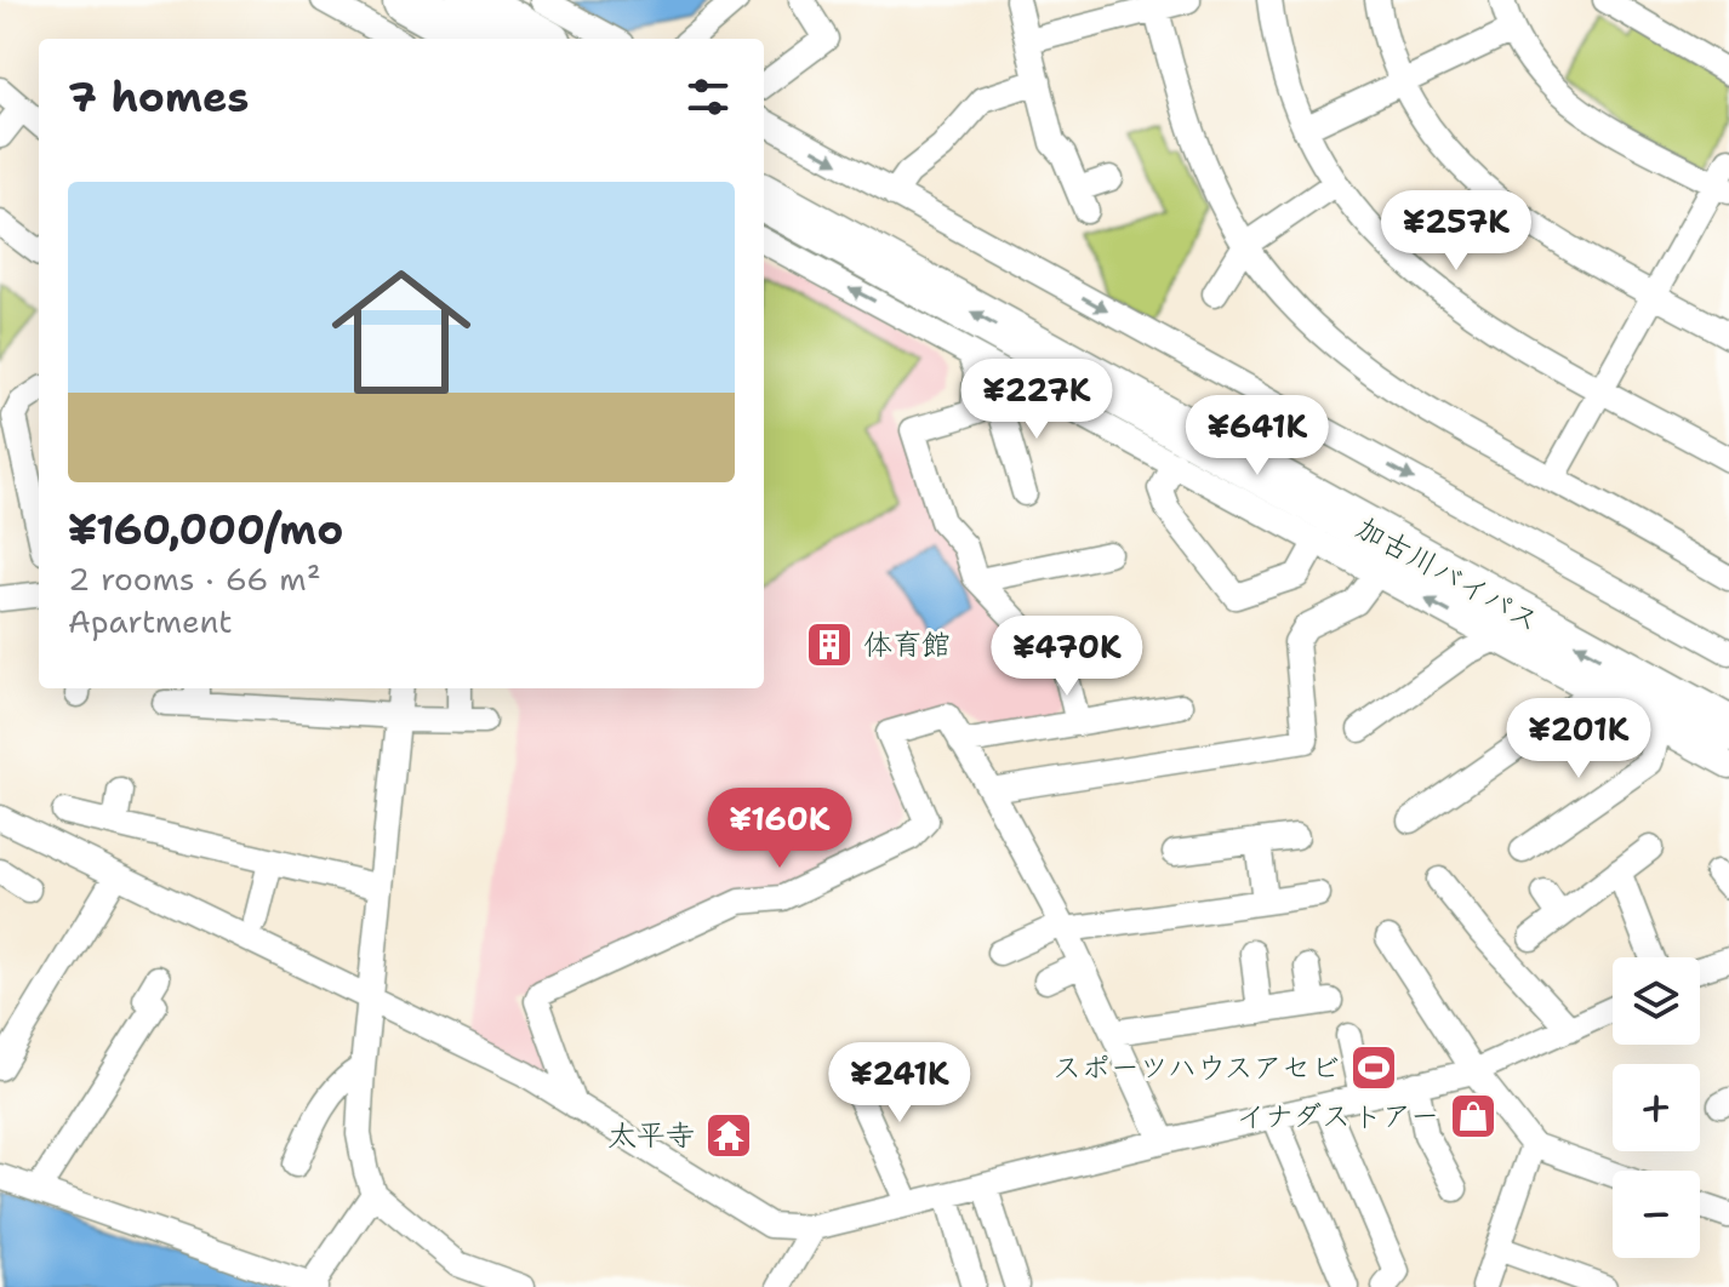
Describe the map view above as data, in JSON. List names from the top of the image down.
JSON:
{
  "streets": {
    "highway": ["加古川バイパス"]
  },
  "places": {
    "building": ["体育館"],
    "sports": ["スポーツハウスアセビ"],
    "shop": ["イナダストアー"],
    "temple": ["太平寺"]
  },
  "page": {
    "heading": "7 homes",
    "list": [
      {
        "name": "¥160,000/mo",
        "note": "2 rooms · 66 m² · Apartment"
      }
    ],
    "price": [
      "¥257K",
      "¥227K",
      "¥641K",
      "¥470K",
      "¥201K",
      "¥160K",
      "¥241K"
    ],
    "map_buttons": ["+", "−"]
  }
}
